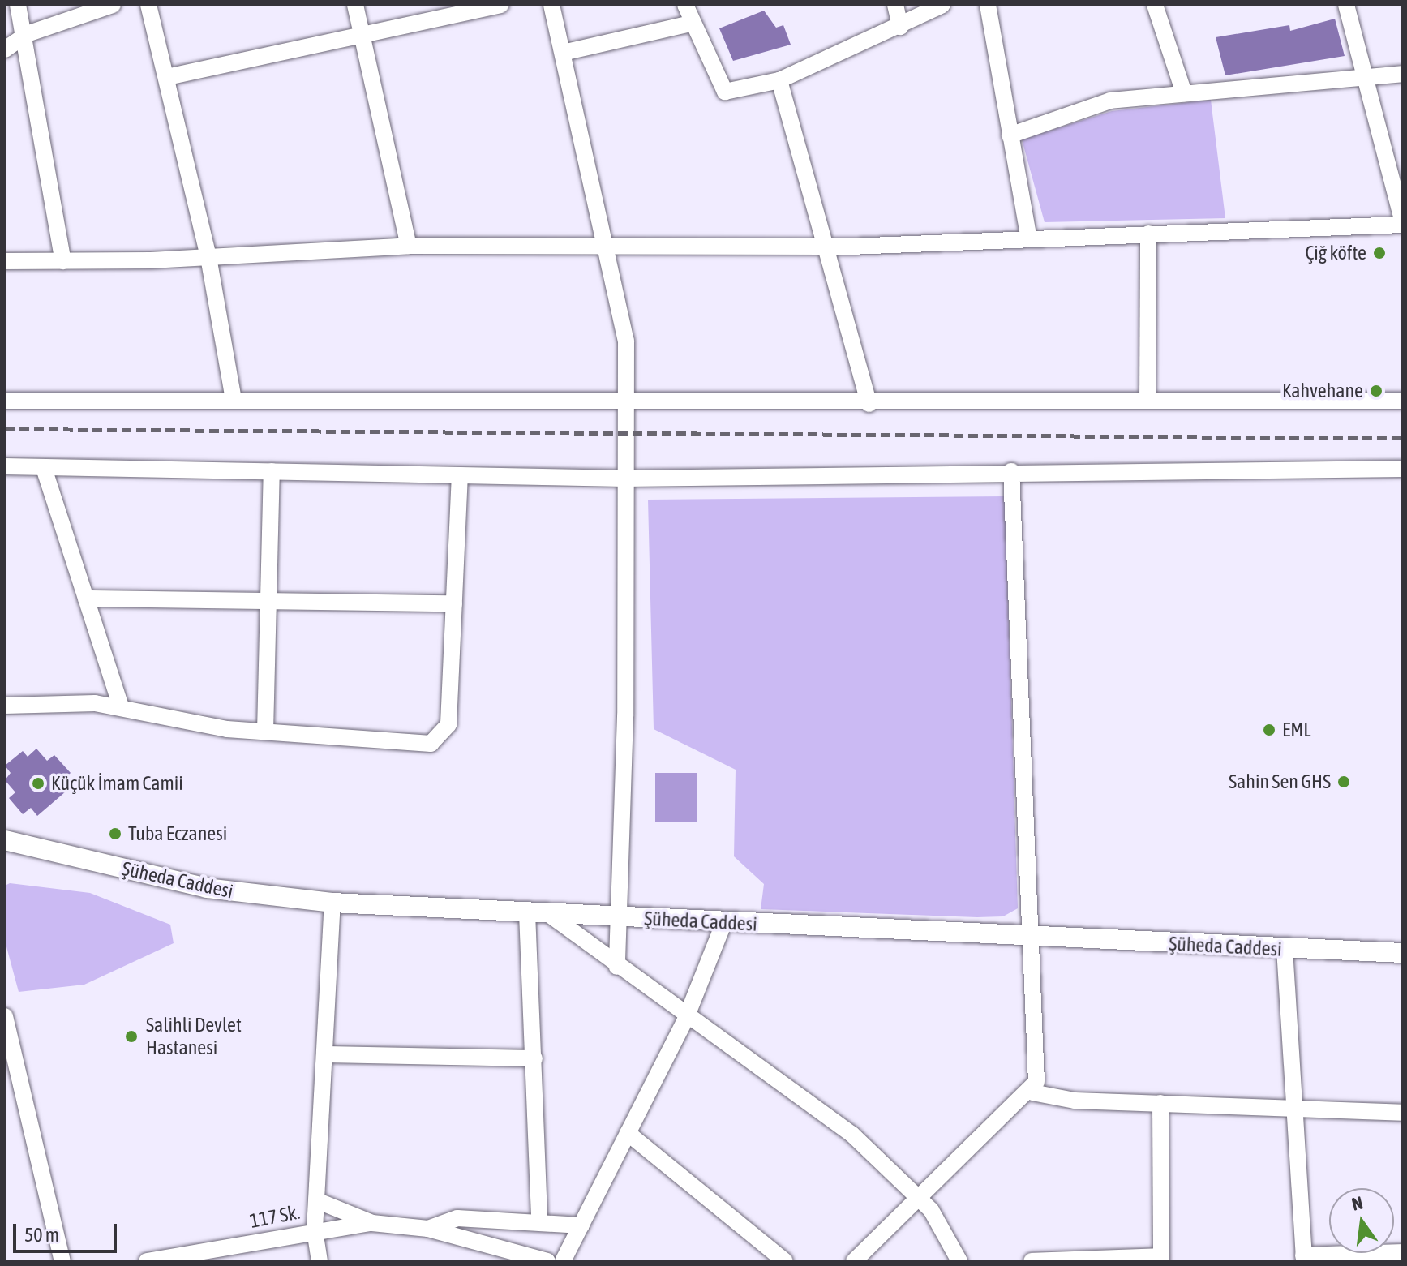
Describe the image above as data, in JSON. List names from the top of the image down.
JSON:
{
  "streets": {
    "main road": ["Şüheda Caddesi"],
    "street": ["117 Sk."]
  },
  "places": [
    "Çiğ köfte",
    "Kahvehane",
    "EML",
    "Sahin Sen GHS",
    "Küçük İmam Camii",
    "Tuba Eczanesi",
    "Salihli Devlet Hastanesi"
  ],
  "scale_bar": "50 m",
  "north": "top"
}
